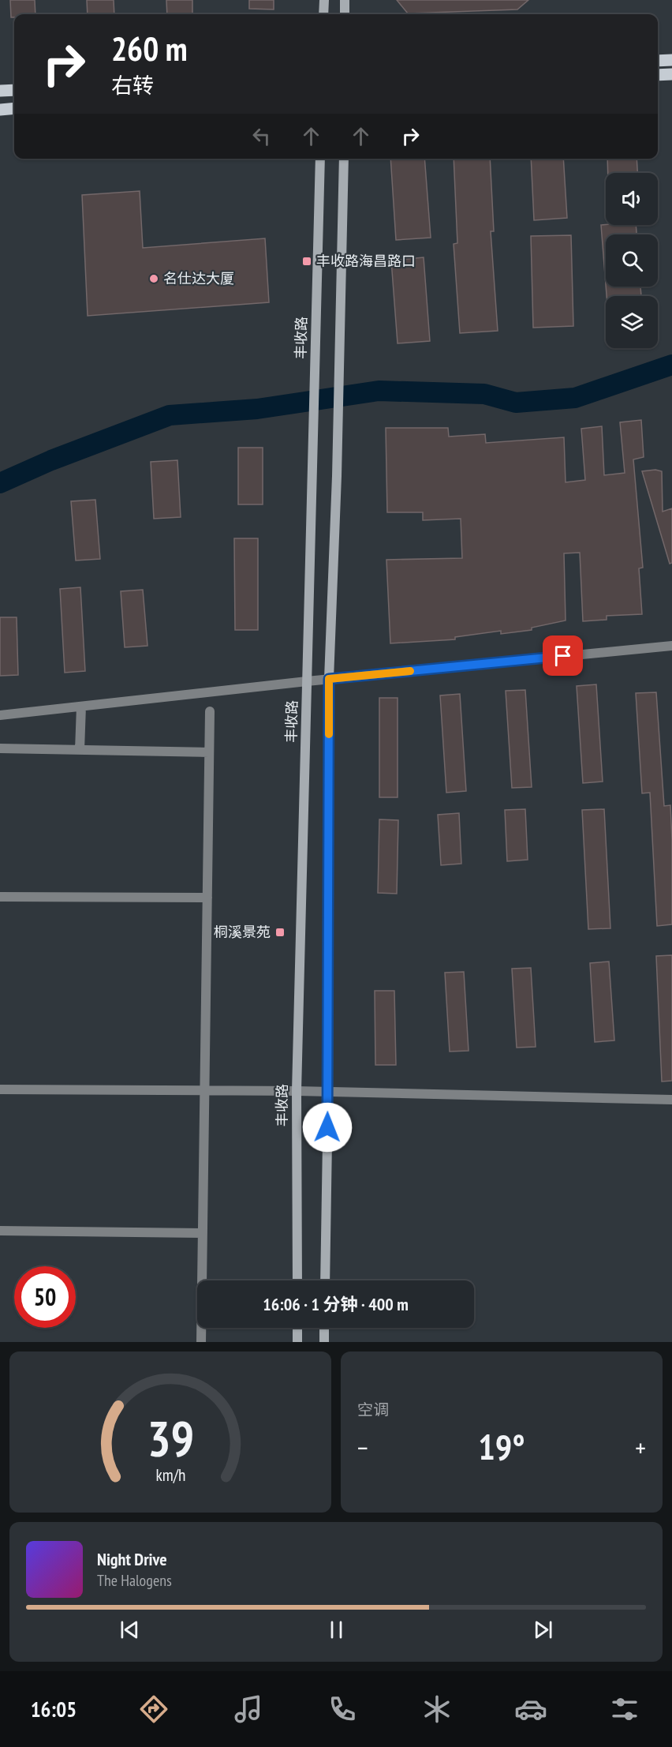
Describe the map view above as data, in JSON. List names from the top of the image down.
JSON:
{
  "streets": {
    "main road": ["丰收路"]
  },
  "places": {
    "transit": ["丰收路海昌路口", "桐溪景苑"],
    "other": ["名仕达大厦"]
  },
  "page": {
    "turn": ["260 m", "右转"],
    "limit": "50",
    "trip": "16:06 · 1 分钟 · 400 m",
    "tile": "空调",
    "heat": ["−", "19°", "+"],
    "song": ["Night Drive", "The Halogens"],
    "tabs": "16:05",
    "gauge": ["39", "km/h"]
  }
}
